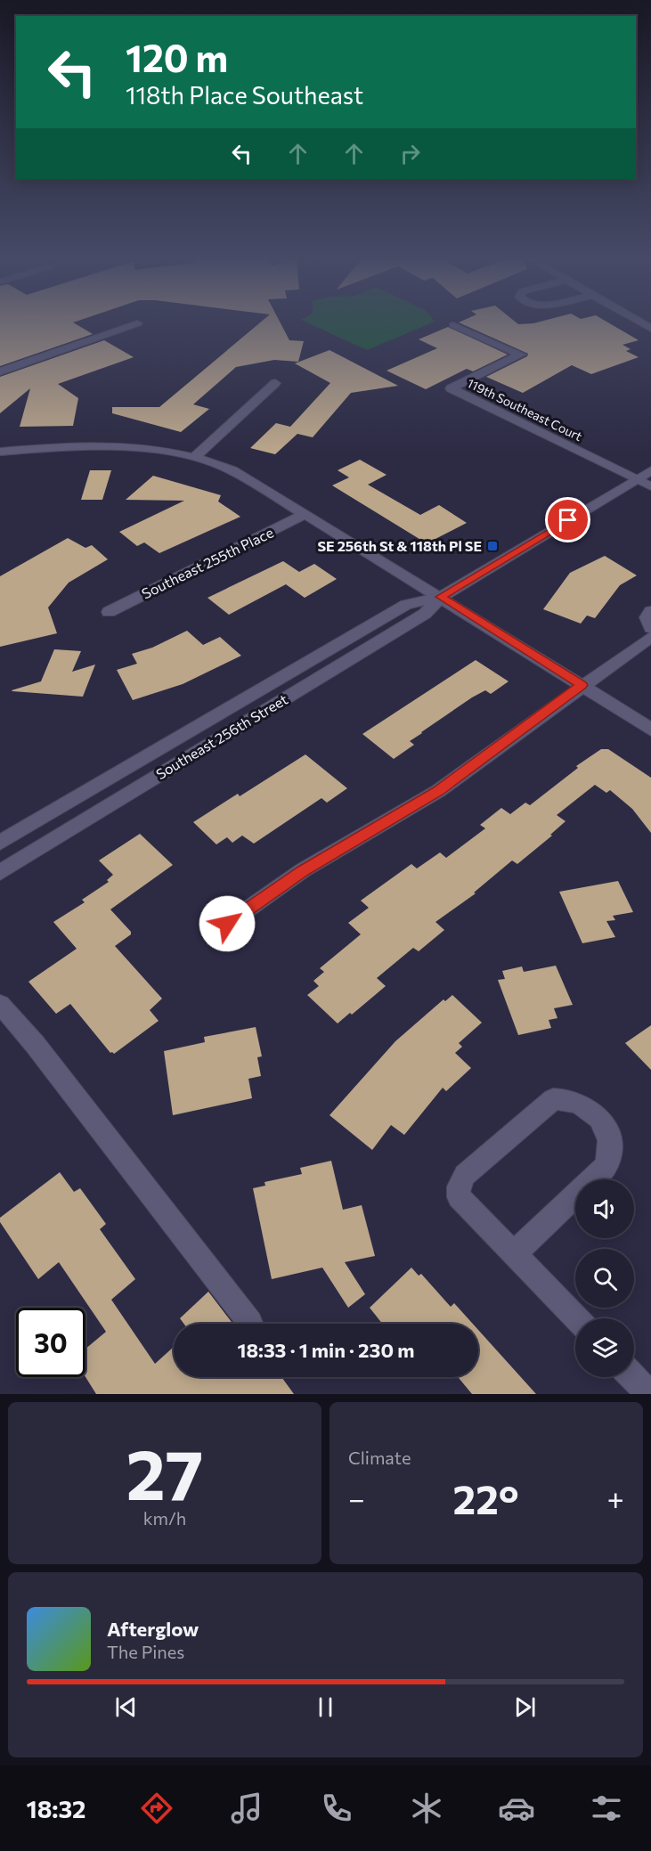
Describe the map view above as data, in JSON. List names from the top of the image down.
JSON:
{
  "streets": {
    "street": ["119th Southeast Court", "Southeast 255th Place", "Southeast 256th Street"]
  },
  "crossings": [
    ["119th Southeast Court", "Southeast 256th Street"]
  ],
  "places": {
    "transit": ["SE 256th St & 118th Pl SE"]
  },
  "page": {
    "turn": ["120 m", "118th Place Southeast"],
    "limit": "30",
    "trip": "18:33 · 1 min · 230 m",
    "tile": [
      ["27", "km/h"],
      "Climate"
    ],
    "heat": ["−", "22°", "+"],
    "song": ["Afterglow", "The Pines"],
    "tabs": "18:32"
  }
}
